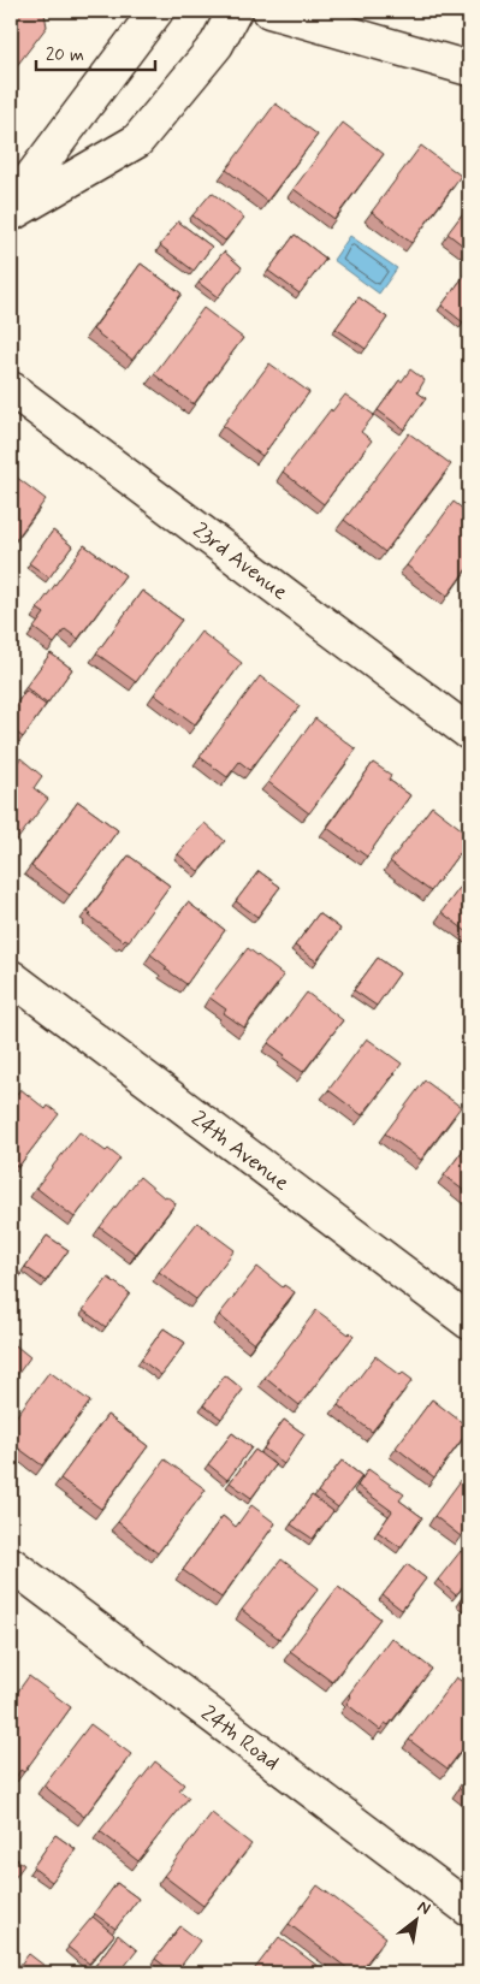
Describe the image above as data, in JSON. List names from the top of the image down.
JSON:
{
  "streets": {
    "street": ["23rd Avenue", "24th Avenue", "24th Road"]
  },
  "scale_bar": "20 m",
  "north": "top right"
}
